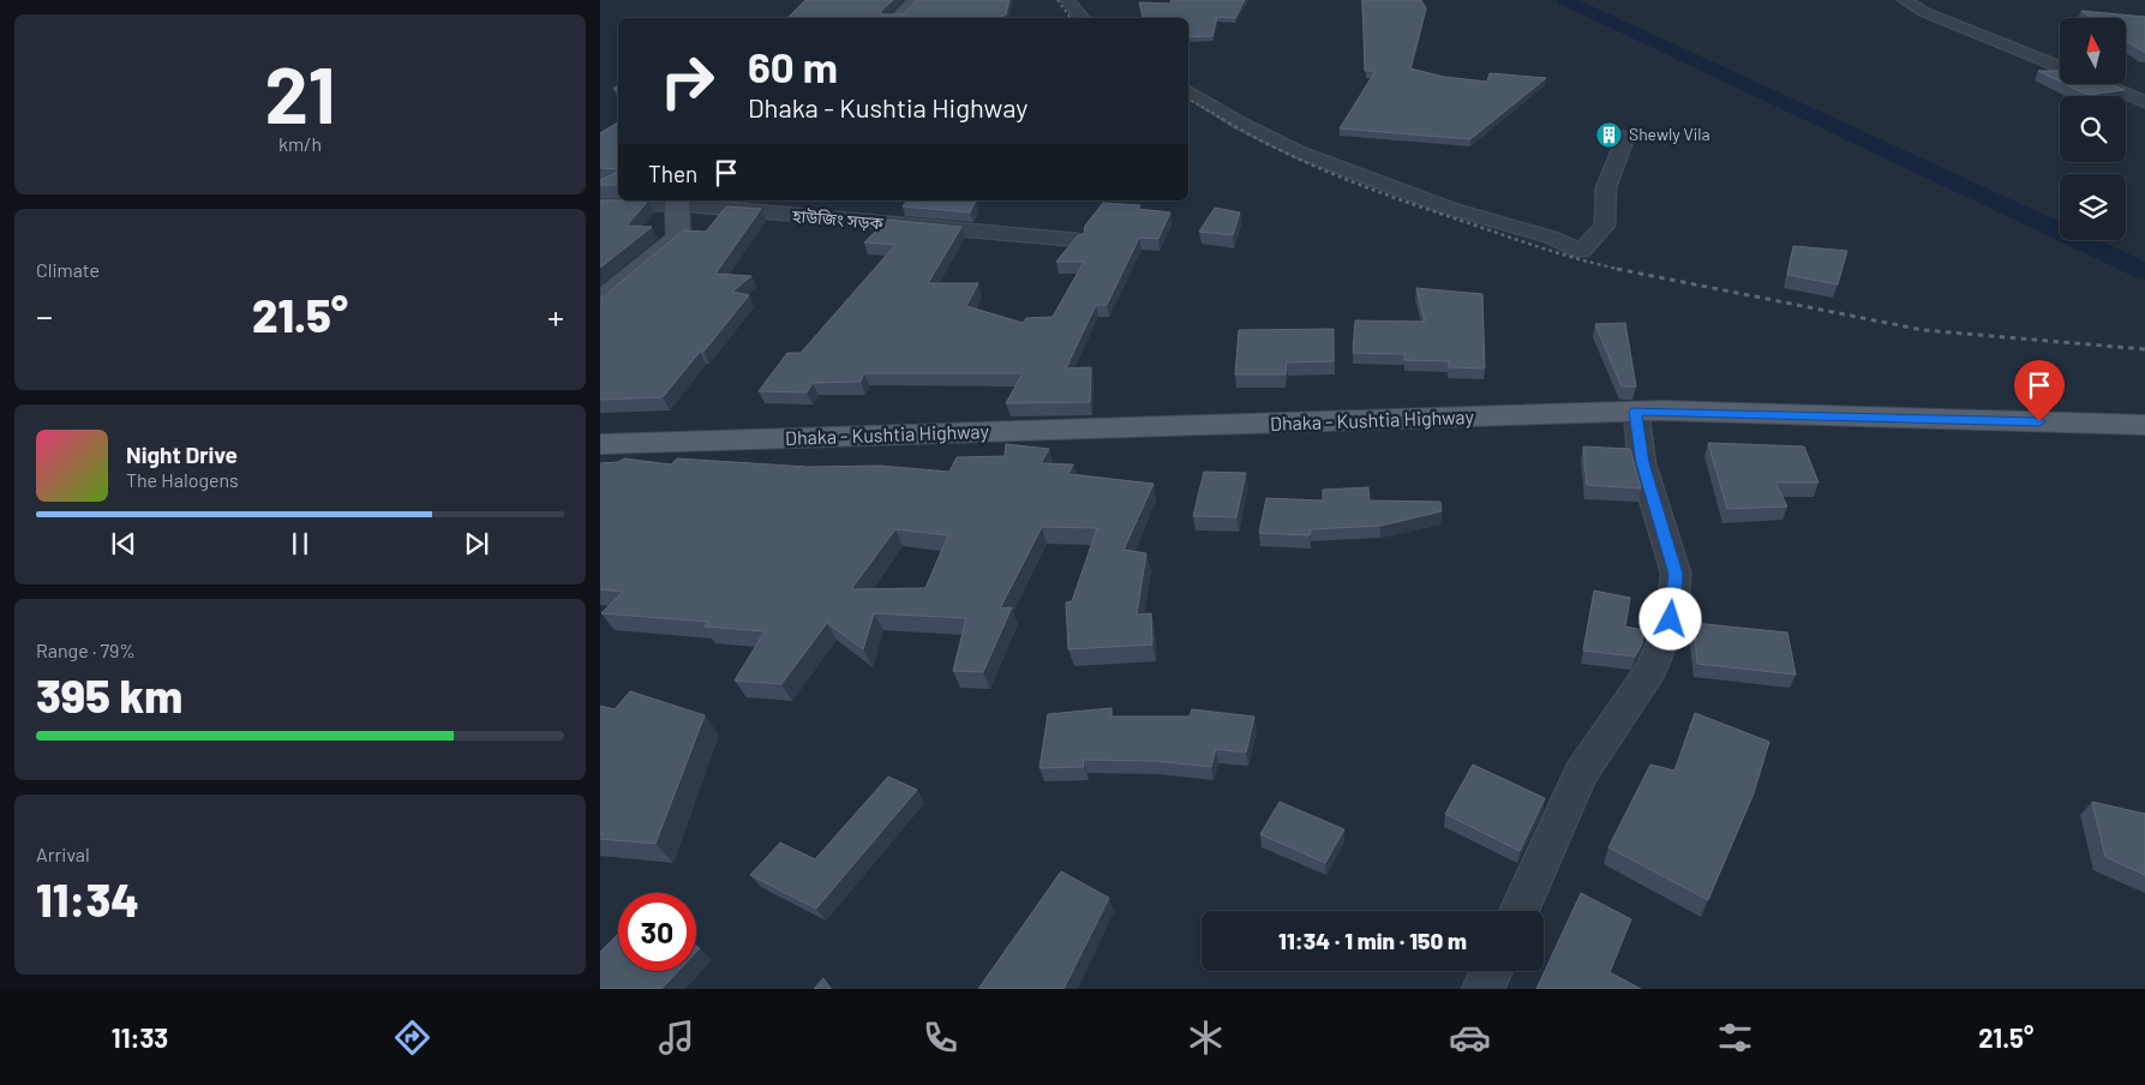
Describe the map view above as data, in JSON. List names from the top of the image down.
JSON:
{
  "streets": {
    "main road": ["Dhaka - Kushtia Highway"],
    "street": ["হাউজিং সড়ক"]
  },
  "places": {
    "building": ["Shewly Vila"]
  },
  "north": "top",
  "page": {
    "tile": [
      ["21", "km/h"],
      "Climate",
      ["Range · 79%", "395 km"],
      ["Arrival", "11:34"]
    ],
    "turn": ["60 m", "Dhaka - Kushtia Highway"],
    "then": "Then",
    "heat": ["−", "21.5°", "+"],
    "song": ["Night Drive", "The Halogens"],
    "limit": "30",
    "trip": "11:34 · 1 min · 150 m",
    "tabs": ["11:33", "21.5°"]
  }
}
